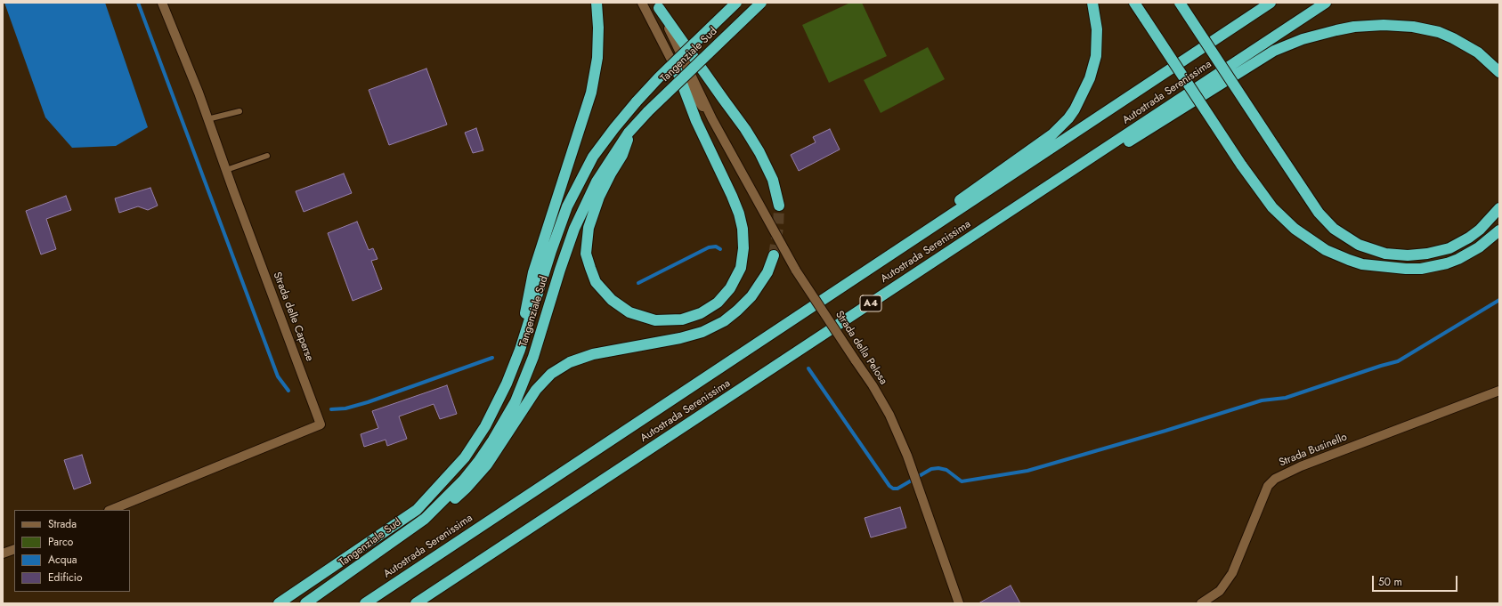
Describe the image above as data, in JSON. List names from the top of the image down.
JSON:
{
  "streets": {
    "highway": ["Tangenziale Sud", "Autostrada Serenissima", "A4"],
    "street": ["Strada delle Caperse", "Strada della Pelosa", "Strada Businello"]
  },
  "crossings": [
    ["Tangenziale Sud", "Strada della Pelosa"]
  ],
  "legend": [
    "Strada",
    "Parco",
    "Acqua",
    "Edificio"
  ],
  "scale_bar": "50 m"
}
